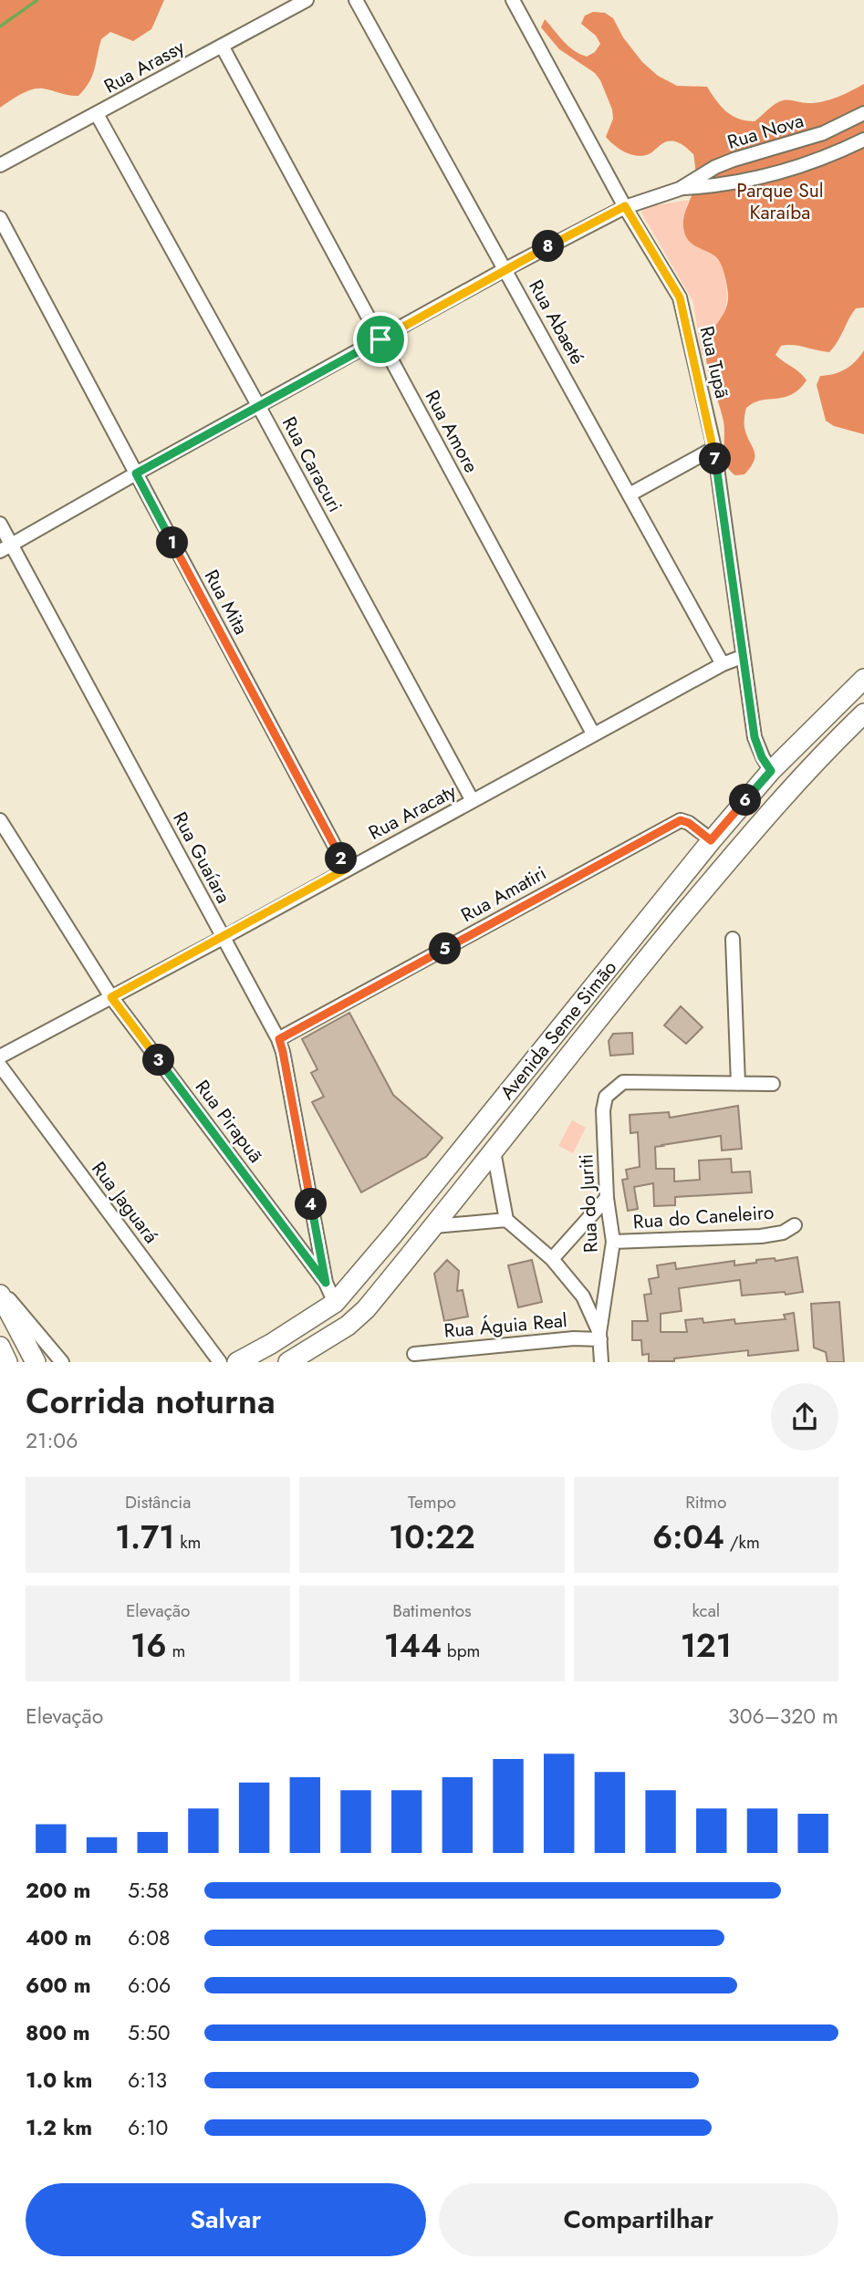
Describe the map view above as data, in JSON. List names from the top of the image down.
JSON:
{
  "streets": {
    "main road": ["Avenida Seme Simão"],
    "street": [
      "Rua Arassy",
      "Rua Nova",
      "Rua Abaeté",
      "Rua Tupã",
      "Rua Amore",
      "Rua Caracuri",
      "Rua Mita",
      "Rua Aracaty",
      "Rua Guaíara",
      "Rua Amatiri",
      "Rua Pirapuã",
      "Rua Jaguará",
      "Rua do Juriti",
      "Rua do Caneleiro",
      "Rua Águia Real"
    ]
  },
  "crossings": [
    ["Rua Arassy", "Rua Amore"],
    ["Rua Arassy", "Rua Caracuri"],
    ["Rua Nova", "Rua Abaeté"],
    ["Rua Nova", "Rua Tupã"],
    ["Rua Nova", "Rua Amore"],
    ["Rua Nova", "Rua Caracuri"],
    ["Rua Nova", "Rua Mita"],
    ["Rua Nova", "Rua Guaíara"],
    ["Rua Abaeté", "Rua Aracaty"],
    ["Rua Tupã", "Rua Aracaty"],
    ["Rua Tupã", "Avenida Seme Simão"],
    ["Rua Amore", "Rua Aracaty"],
    ["Rua Caracuri", "Rua Aracaty"],
    ["Rua Mita", "Rua Aracaty"],
    ["Rua Aracaty", "Rua Guaíara"],
    ["Rua Aracaty", "Rua Pirapuã"],
    ["Rua Guaíara", "Rua Amatiri"],
    ["Rua Guaíara", "Avenida Seme Simão"],
    ["Rua Guaíara", "Rua Pirapuã"],
    ["Rua Amatiri", "Avenida Seme Simão"],
    ["Rua do Juriti", "Rua do Caneleiro"],
    ["Rua do Juriti", "Rua Águia Real"]
  ],
  "parks": ["Parque Sul Karaíba"],
  "page": {
    "pins": [
      "8",
      "7",
      "1",
      "6",
      "2",
      "5",
      "3",
      "4"
    ],
    "heading": ["Corrida noturna", "21:06"],
    "stats": [
      ["Distância", "1.71 km"],
      ["Tempo", "10:22"],
      ["Ritmo", "6:04 /km"],
      ["Elevação", "16 m"],
      ["Batimentos", "144 bpm"],
      ["kcal", "121"]
    ],
    "chart": ["Elevação", "306–320 m"],
    "list": [
      {
        "name": "200 m",
        "note": "5:58"
      },
      {
        "name": "400 m",
        "note": "6:08"
      },
      {
        "name": "600 m",
        "note": "6:06"
      },
      {
        "name": "800 m",
        "note": "5:50"
      },
      {
        "name": "1.0 km",
        "note": "6:13"
      },
      {
        "name": "1.2 km",
        "note": "6:10"
      }
    ],
    "buttons": ["Salvar", "Compartilhar"]
  }
}
